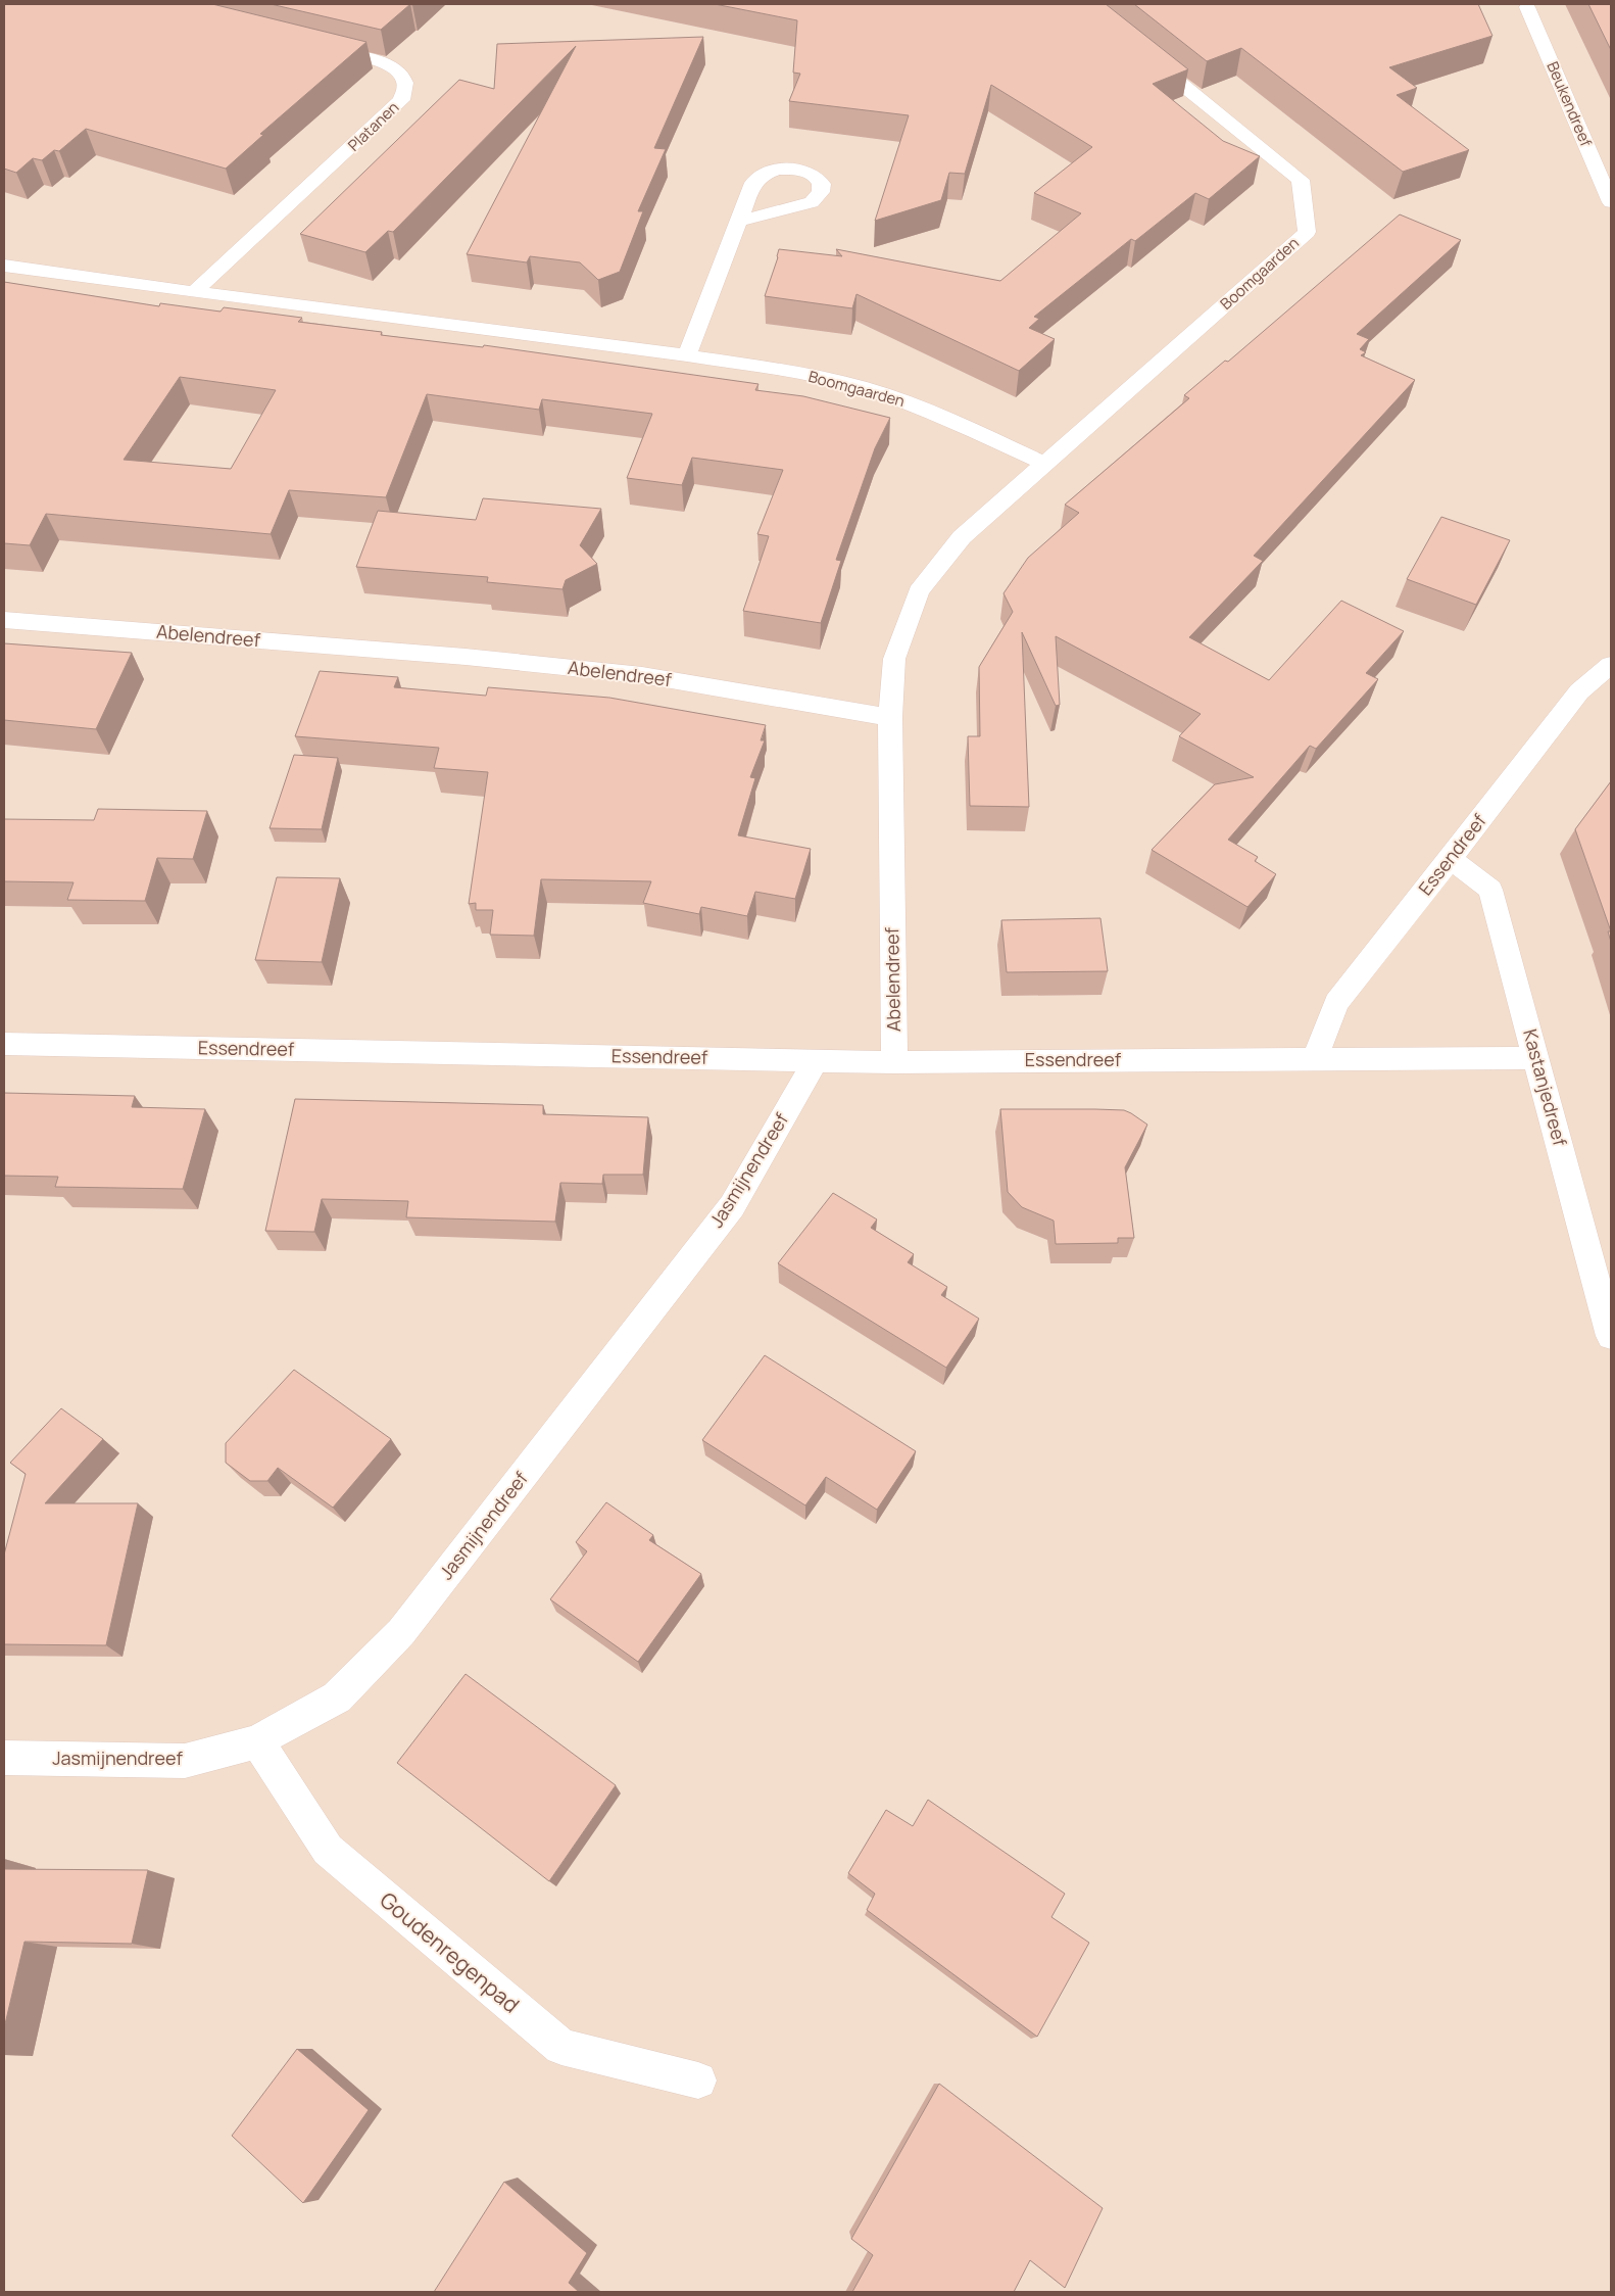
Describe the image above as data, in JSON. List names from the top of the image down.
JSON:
{
  "streets": {
    "street": [
      "Beukendreef",
      "Platanen",
      "Boomgaarden",
      "Abelendreef",
      "Essendreef",
      "Kastanjedreef",
      "Jasmijnendreef",
      "Goudenregenpad"
    ]
  },
  "crossings": [
    ["Platanen", "Boomgaarden"],
    ["Boomgaarden", "Abelendreef"],
    ["Abelendreef", "Essendreef"],
    ["Essendreef", "Kastanjedreef"],
    ["Essendreef", "Jasmijnendreef"],
    ["Jasmijnendreef", "Goudenregenpad"]
  ]
}
